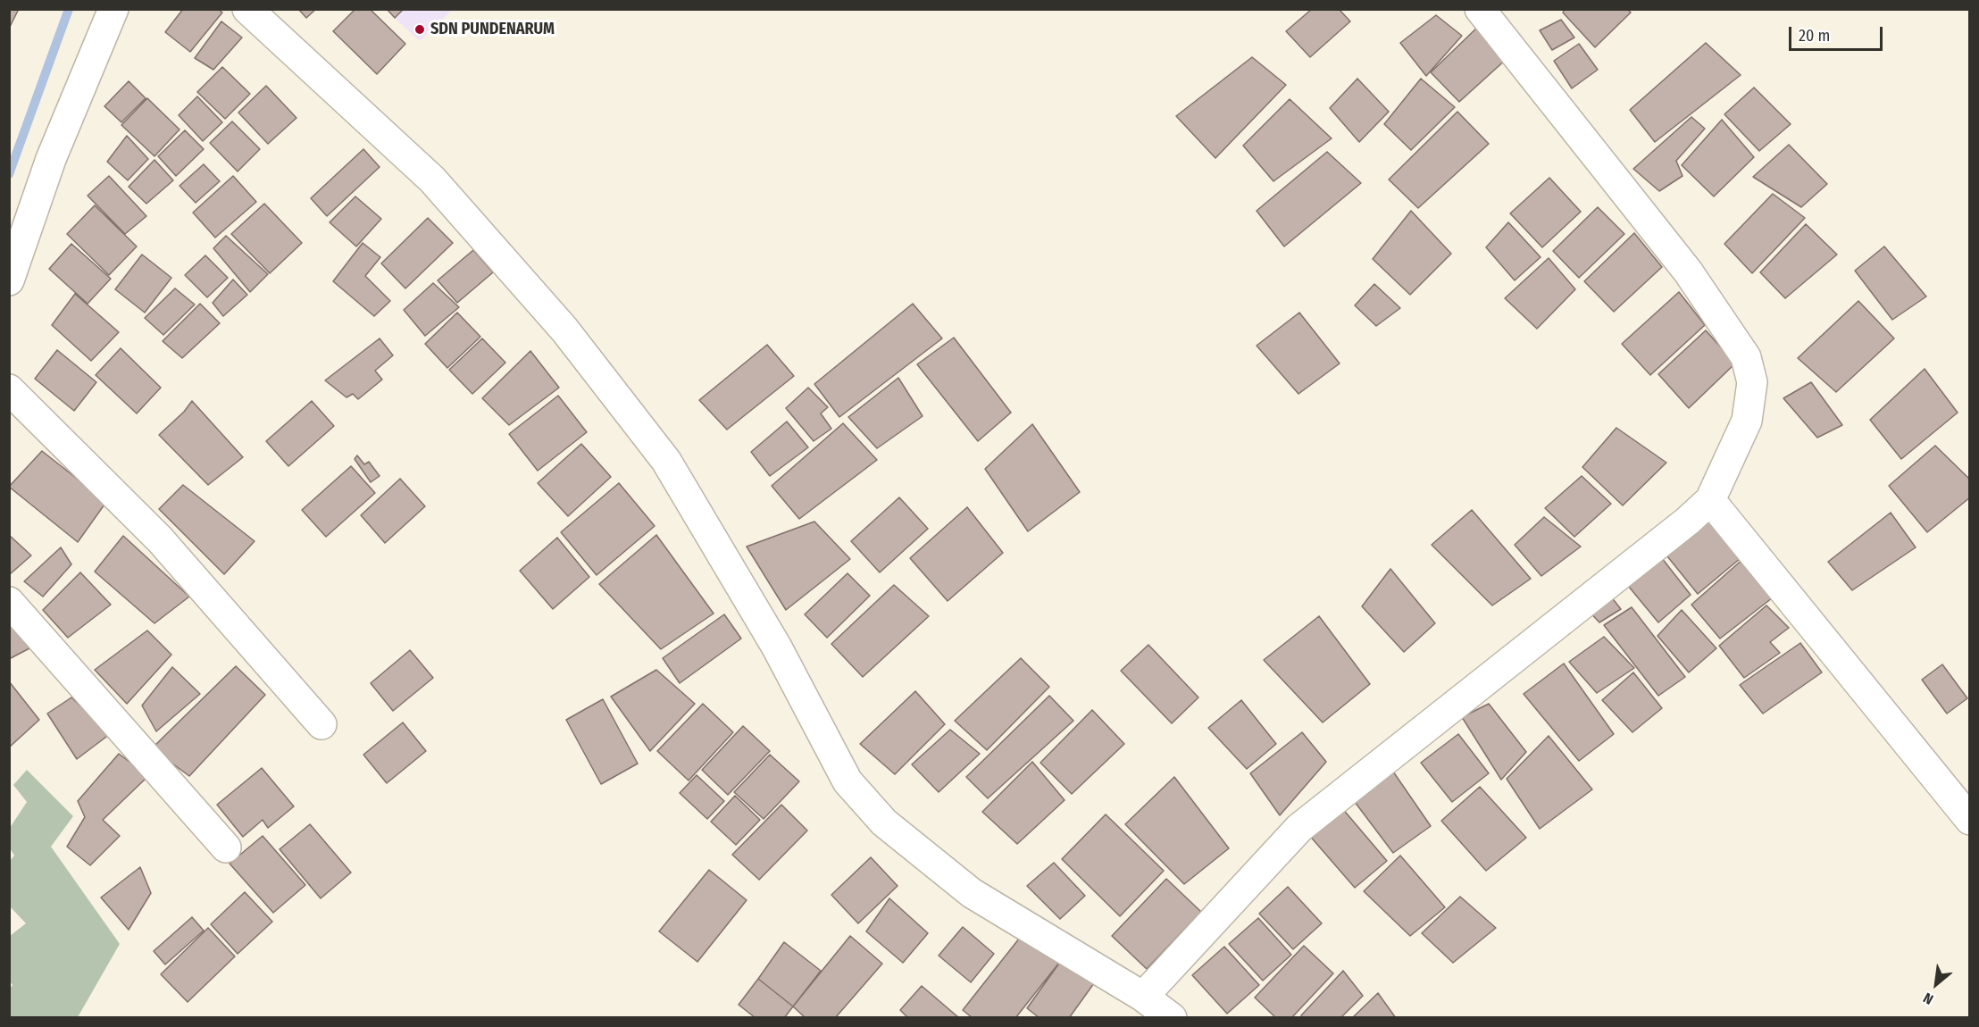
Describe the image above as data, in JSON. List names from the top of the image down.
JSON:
{
  "places": ["SDN PUNDENARUM"],
  "scale_bar": "20 m",
  "north": "bottom left"
}
